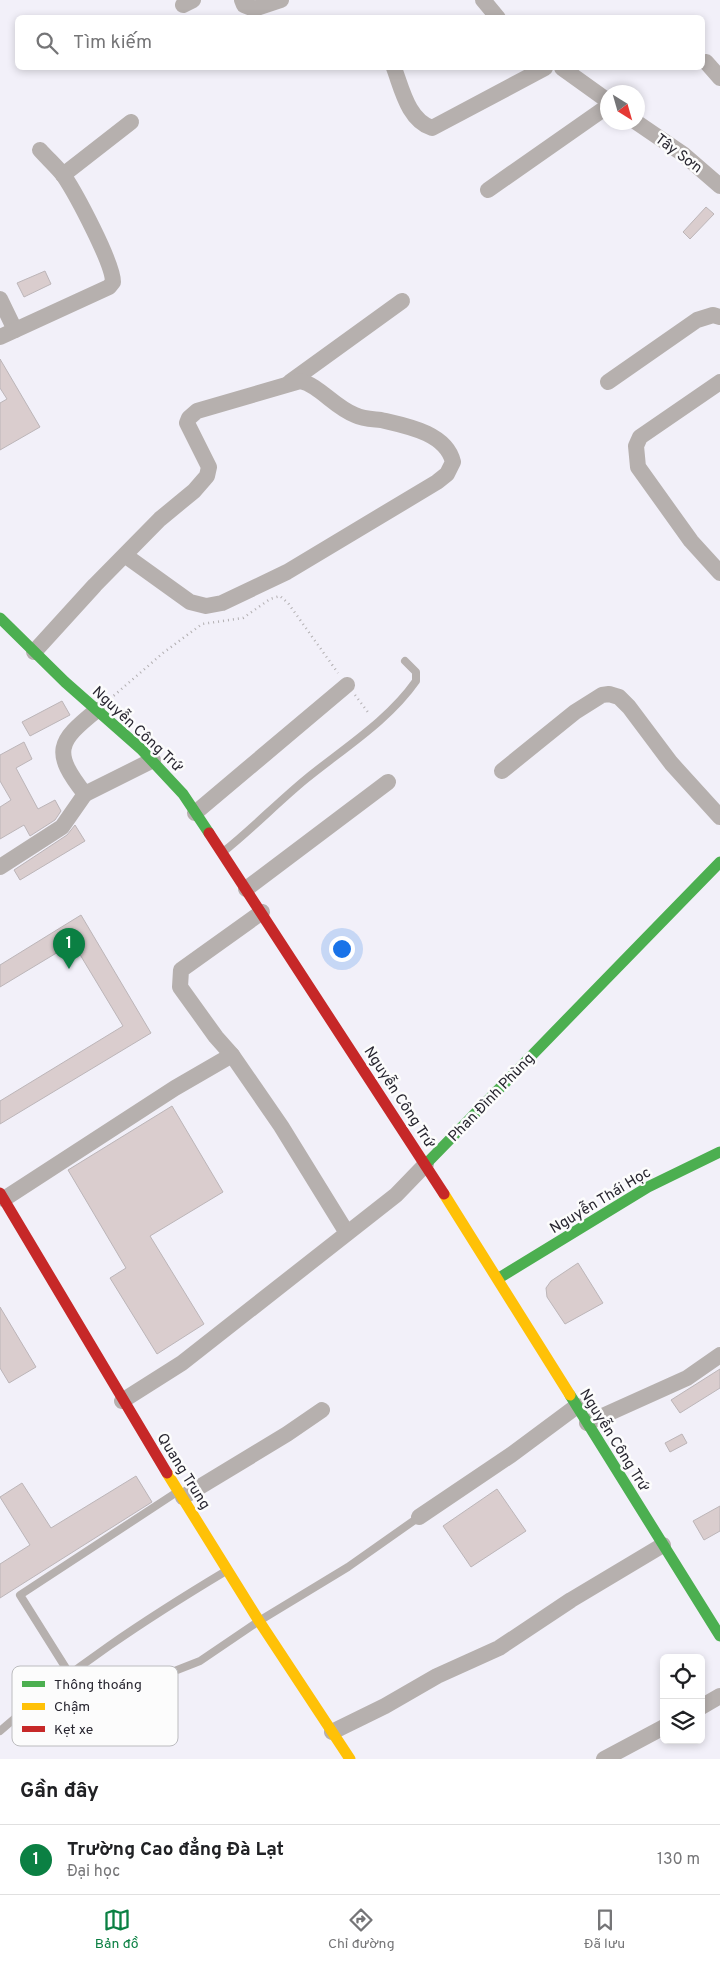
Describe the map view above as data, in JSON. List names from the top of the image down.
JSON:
{
  "streets": {
    "street": [
      "Tây Sơn",
      "Nguyễn Công Trứ",
      "Phan Đình Phùng",
      "Nguyễn Thái Học",
      "Quang Trung"
    ]
  },
  "crossings": [
    ["Nguyễn Công Trứ", "Phan Đình Phùng"],
    ["Nguyễn Công Trứ", "Nguyễn Thái Học"],
    ["Phan Đình Phùng", "Quang Trung"]
  ],
  "legend": ["Thông thoáng", "Chậm", "Kẹt xe"],
  "north": "bottom right",
  "page": {
    "search": "Tìm kiếm",
    "pins": "1",
    "heading": "Gần đây",
    "list": [
      {
        "mark": "1",
        "name": "Trường Cao đẳng Đà Lạt",
        "note": "Đại học",
        "value": "130 m"
      }
    ],
    "nav": ["Bản đồ", "Chỉ đường", "Đã lưu"]
  }
}
